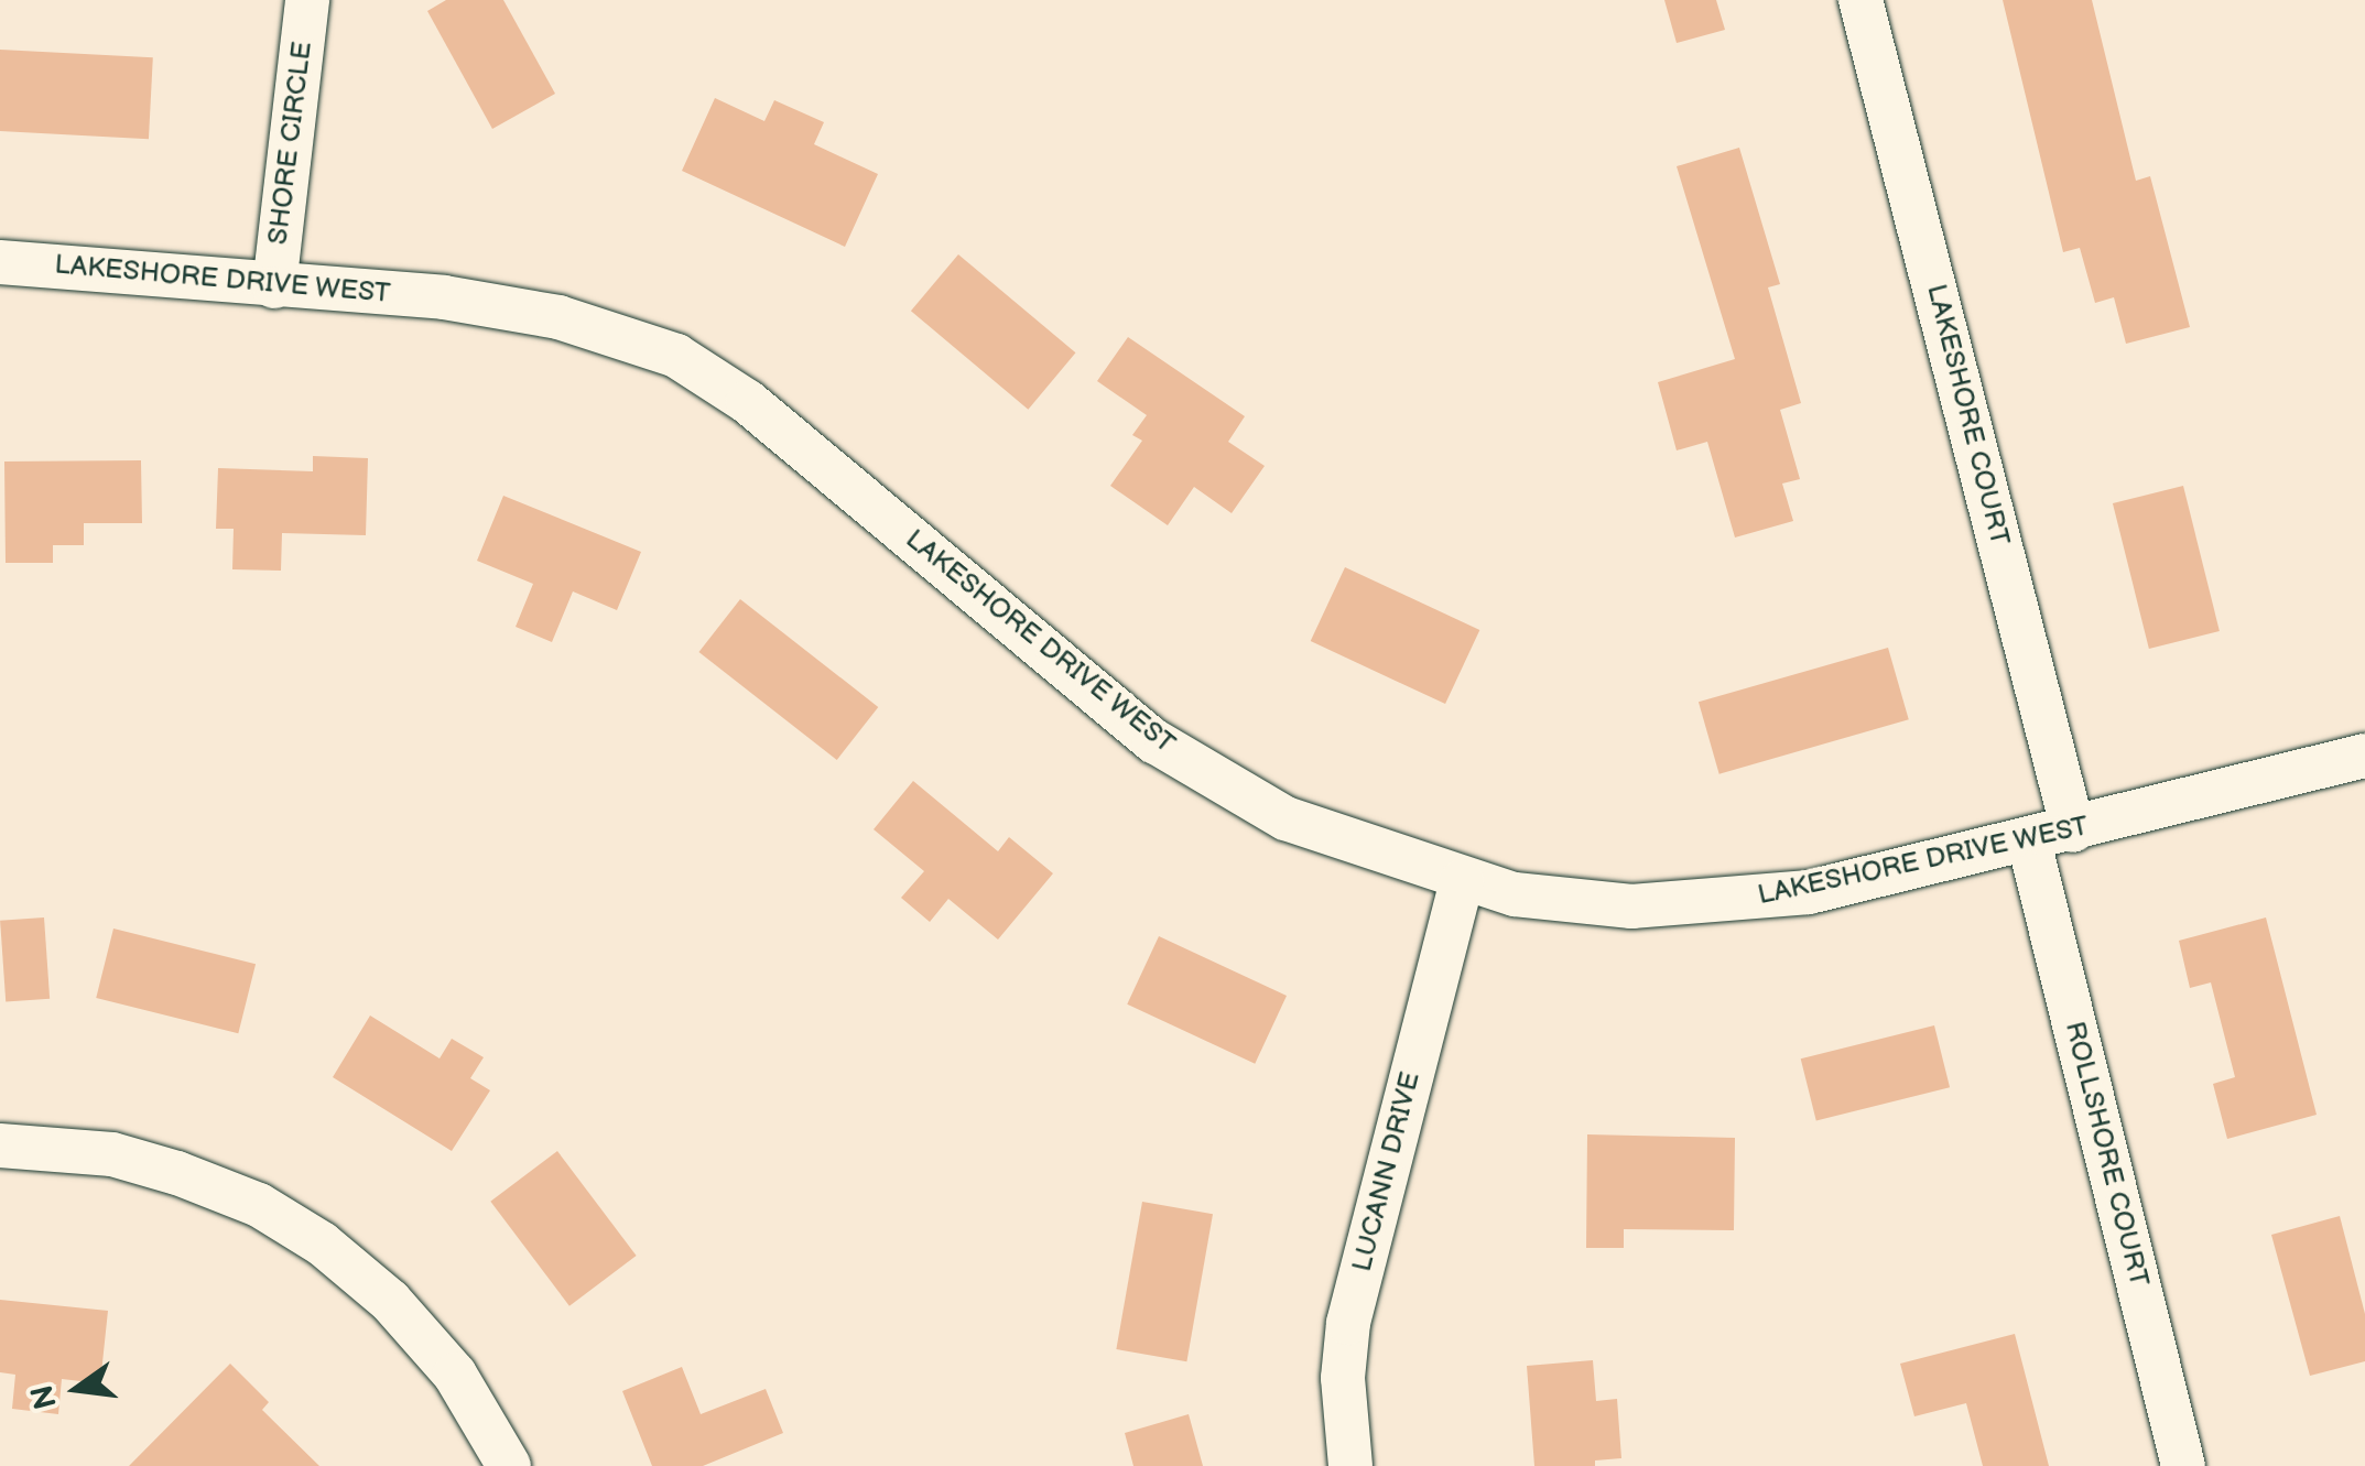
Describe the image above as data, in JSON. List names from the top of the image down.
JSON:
{
  "streets": {
    "street": [
      "SHORE CIRCLE",
      "LAKESHORE DRIVE WEST",
      "LAKESHORE COURT",
      "ROLLSHORE COURT",
      "LUCANN DRIVE"
    ]
  },
  "crossings": [
    ["SHORE CIRCLE", "LAKESHORE DRIVE WEST"],
    ["LAKESHORE DRIVE WEST", "LAKESHORE COURT"],
    ["LAKESHORE DRIVE WEST", "ROLLSHORE COURT"],
    ["LAKESHORE DRIVE WEST", "LUCANN DRIVE"]
  ],
  "north": "left"
}
